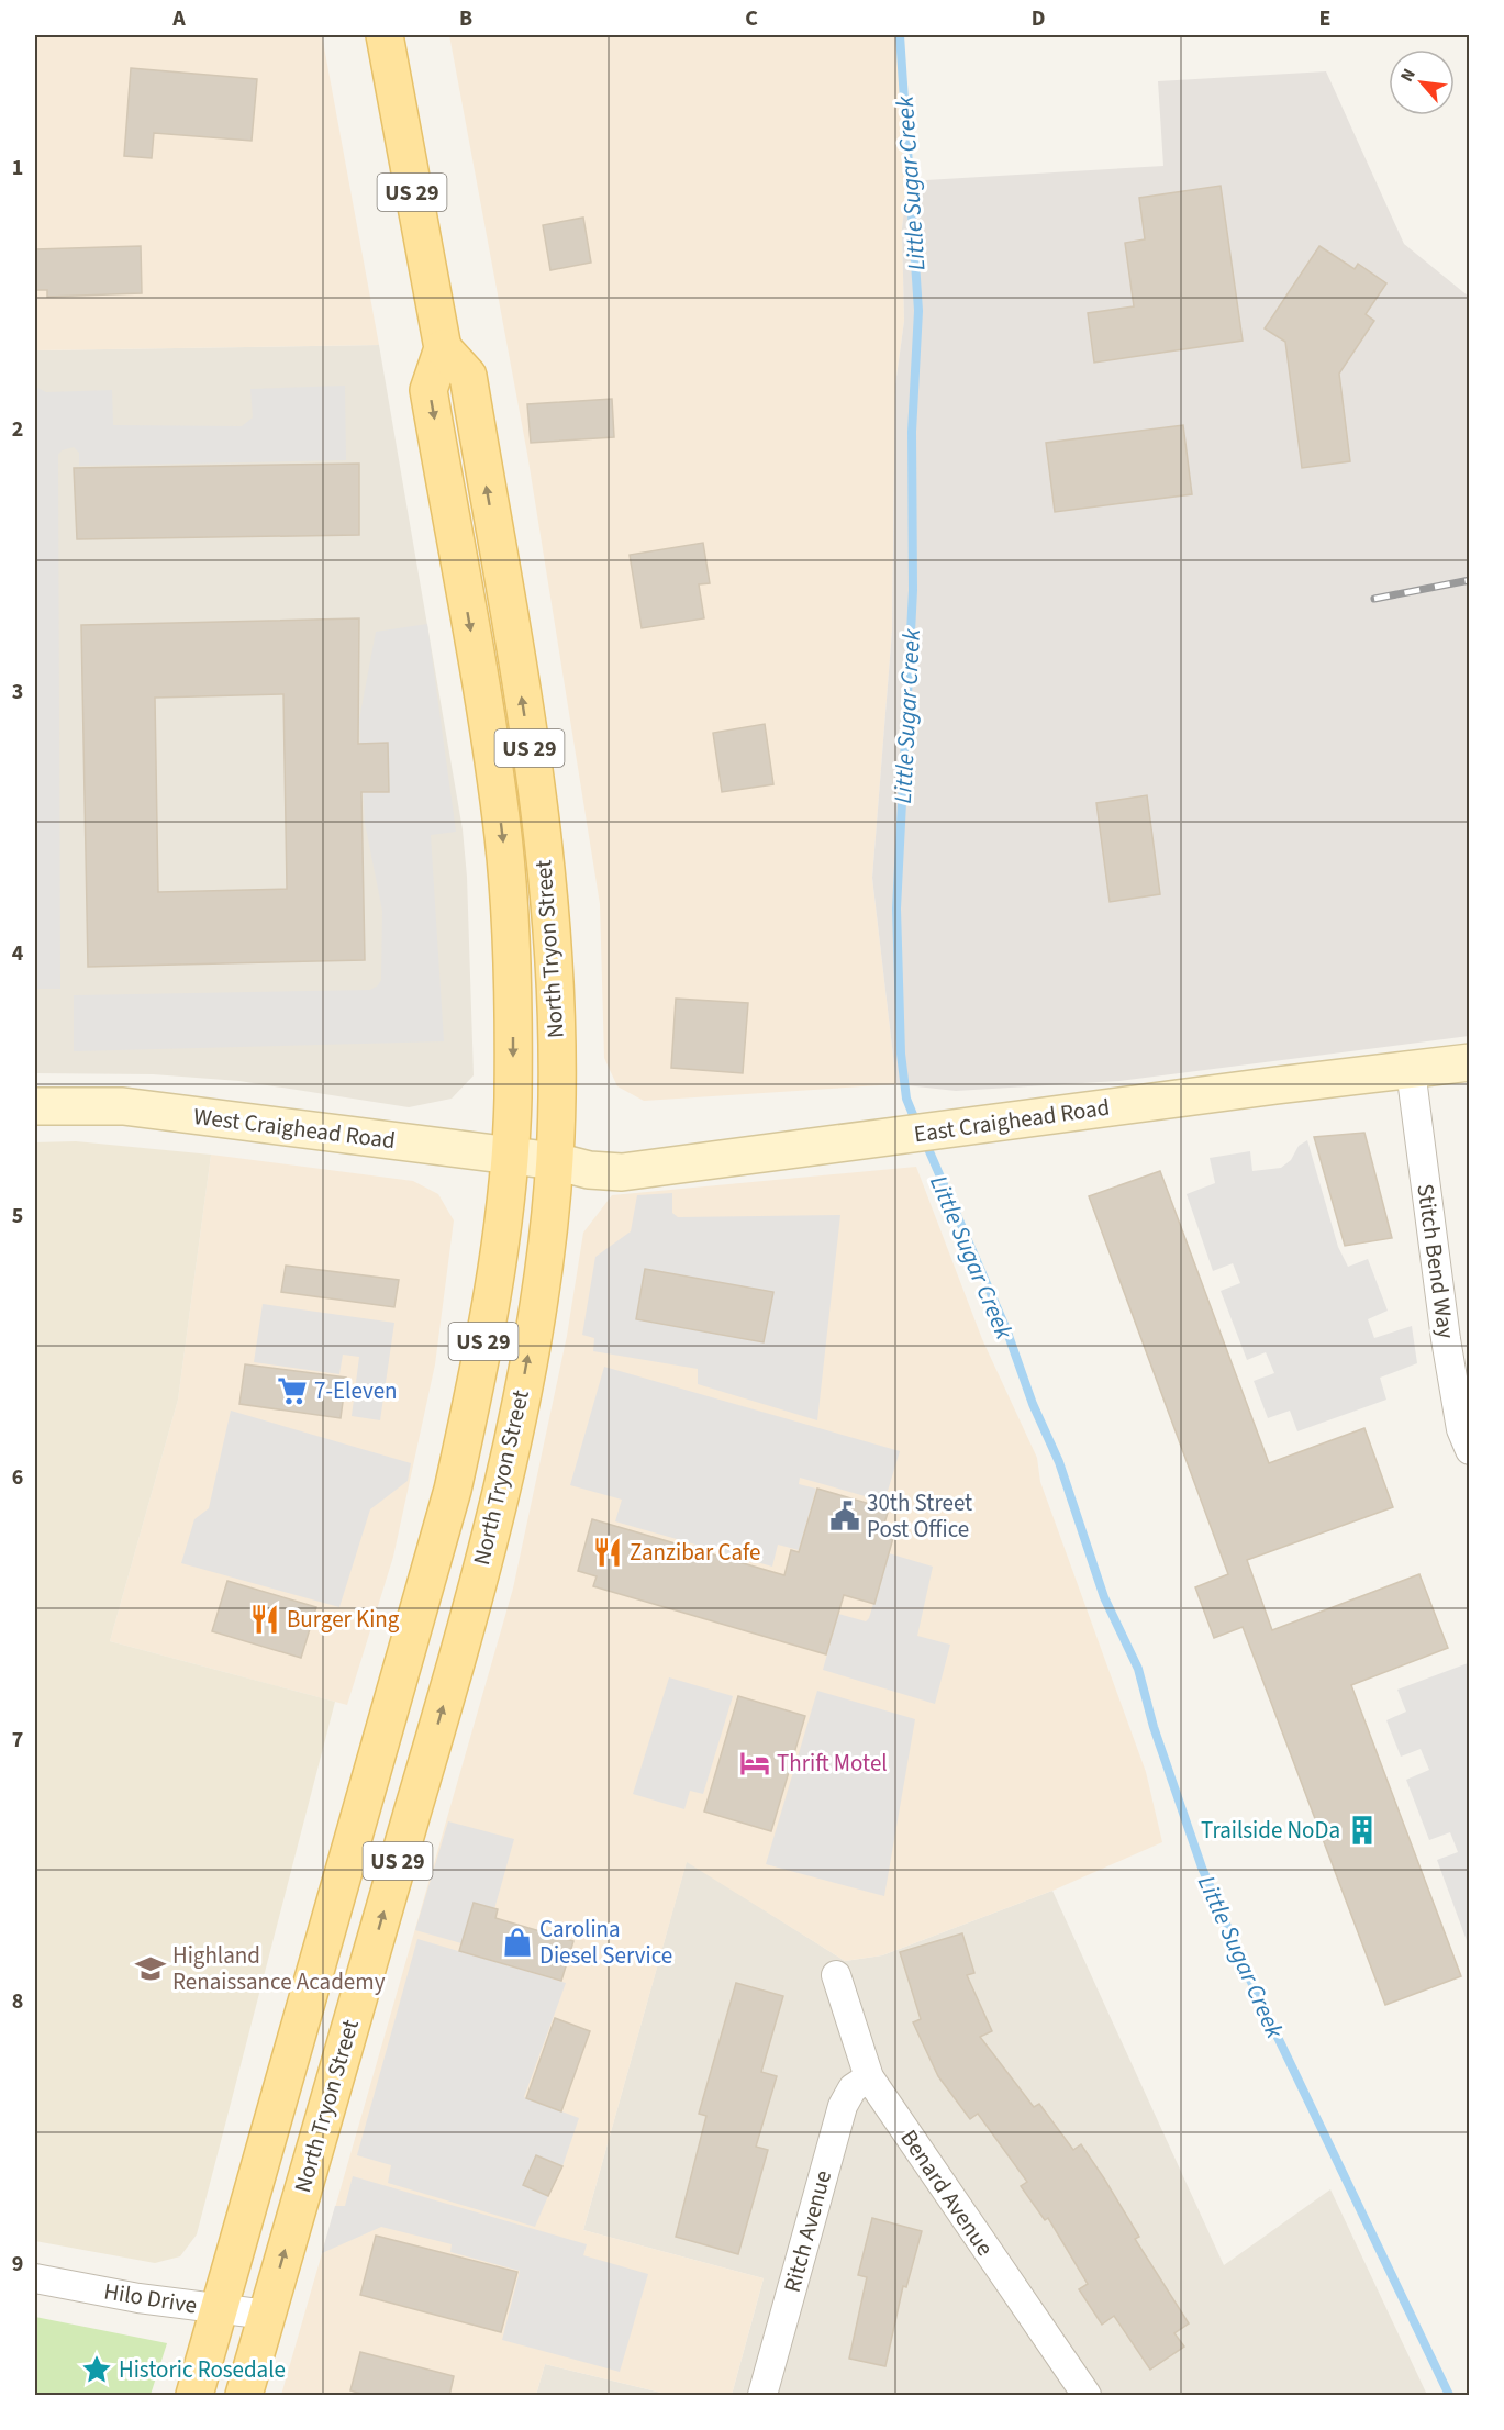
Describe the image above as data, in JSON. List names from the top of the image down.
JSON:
{
  "streets": {
    "main road": ["US 29", "North Tryon Street"],
    "street": [
      "East Craighead Road",
      "West Craighead Road",
      "Stitch Bend Way",
      "Benard Avenue",
      "Ritch Avenue",
      "Hilo Drive"
    ]
  },
  "crossings": [
    ["North Tryon Street", "East Craighead Road"],
    ["North Tryon Street", "West Craighead Road"],
    ["North Tryon Street", "Hilo Drive"],
    ["East Craighead Road", "West Craighead Road"],
    ["East Craighead Road", "Stitch Bend Way"],
    ["Benard Avenue", "Ritch Avenue"]
  ],
  "water": ["Little Sugar Creek"],
  "places": {
    "supermarket": ["7-Eleven"],
    "public building": ["30th Street Post Office"],
    "restaurant": ["Zanzibar Cafe", "Burger King"],
    "hotel": ["Thrift Motel"],
    "building": ["Trailside NoDa"],
    "shop": ["Carolina Diesel Service"],
    "school or university": ["Highland Renaissance Academy"],
    "place": ["Historic Rosedale"]
  },
  "north": "top left",
  "grid": {
    "columns": [
      "A",
      "B",
      "C",
      "D",
      "E"
    ],
    "rows": [
      "1",
      "2",
      "3",
      "4",
      "5",
      "6",
      "7",
      "8",
      "9"
    ]
  }
}
